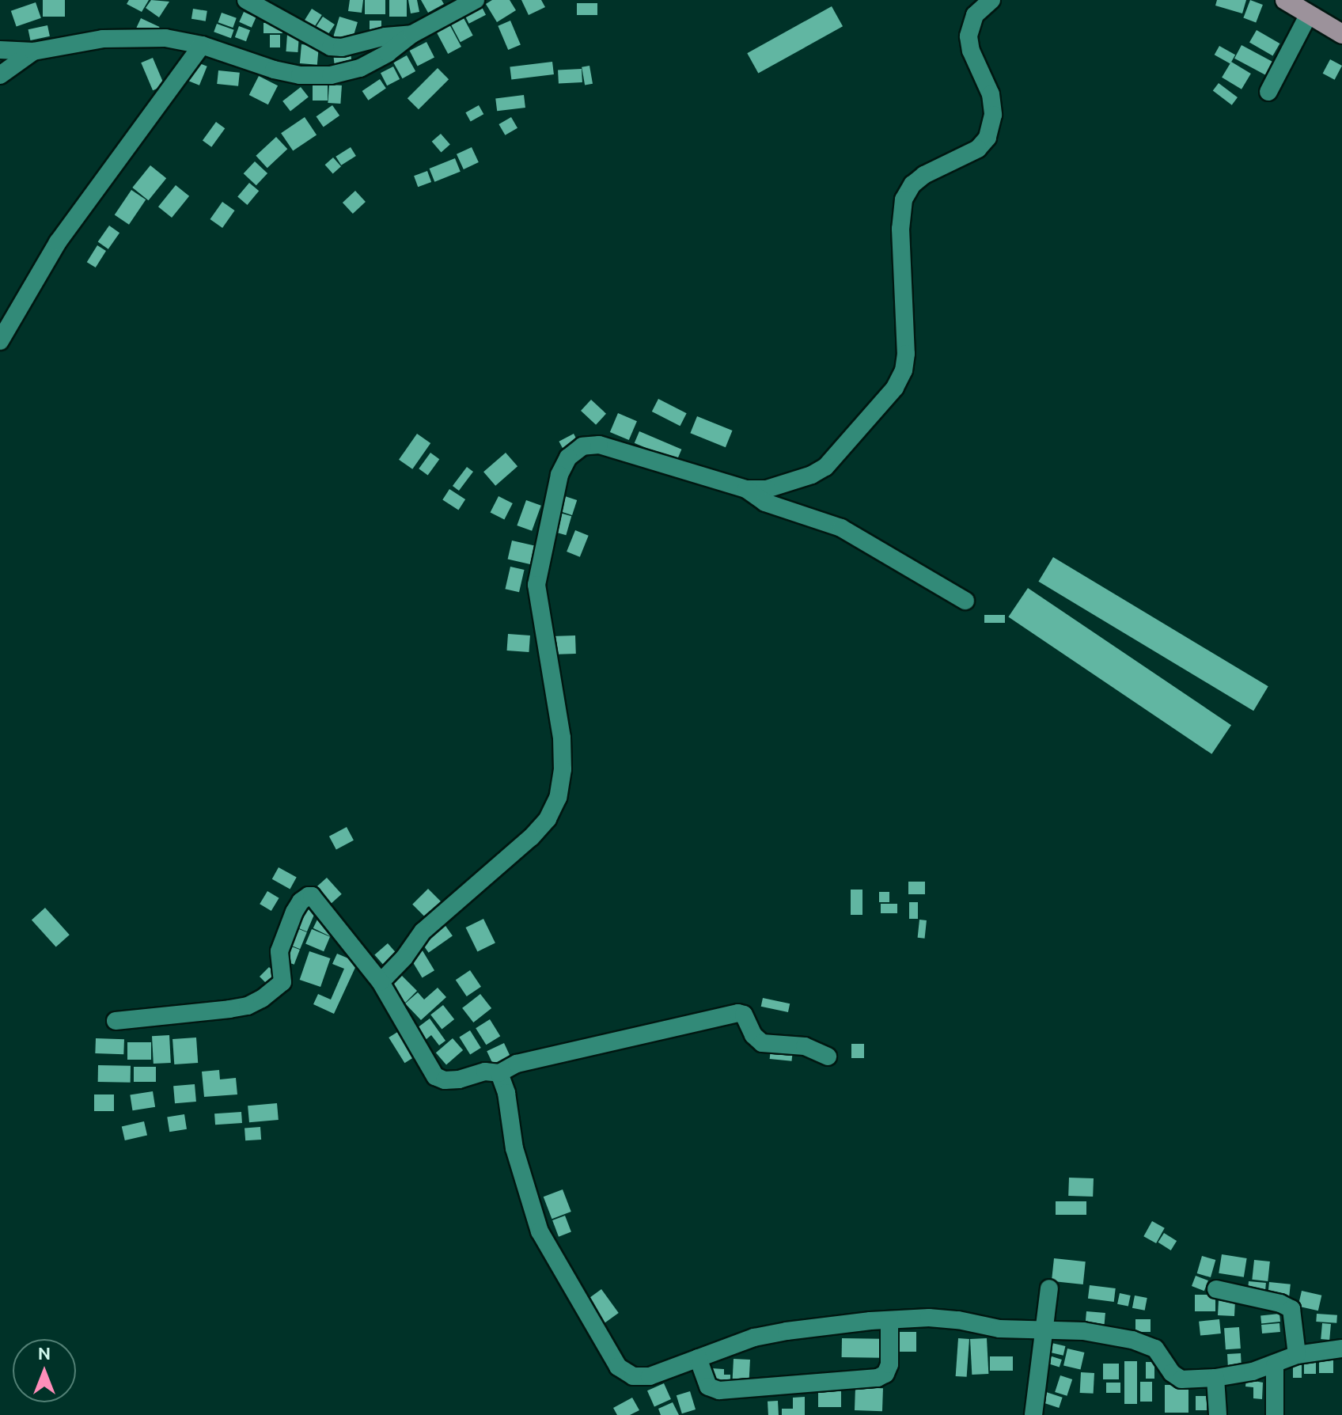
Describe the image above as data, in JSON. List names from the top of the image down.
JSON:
{
  "north": "top"
}
